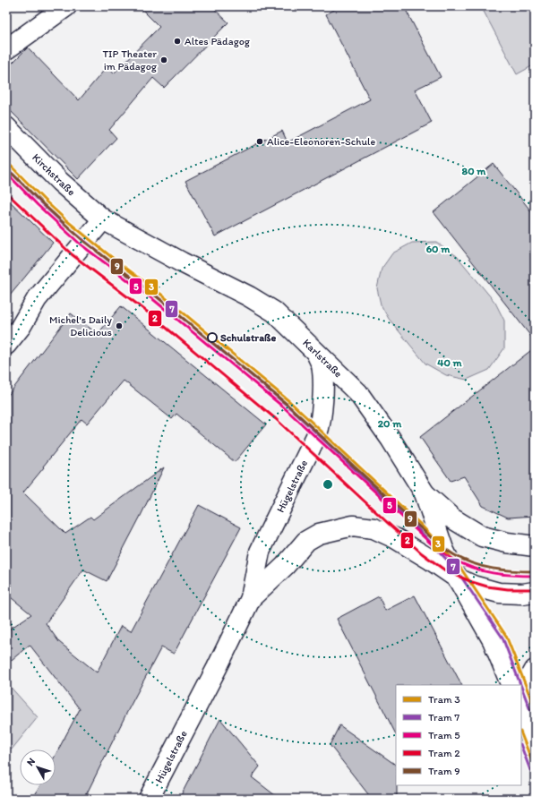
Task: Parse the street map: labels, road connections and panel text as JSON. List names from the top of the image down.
{
  "streets": {
    "main road": ["Kirchstraße", "Karlstraße", "Hügelstraße"]
  },
  "crossings": [
    ["Kirchstraße", "Karlstraße"],
    ["Karlstraße", "Hügelstraße"]
  ],
  "places": [
    "Altes Pädagog",
    "TIP Theater im Pädagog",
    "Alice-Eleonoren-Schule",
    "Michel's Daily Delicious",
    "Schulstraße"
  ],
  "lines": [
    "tram line 3",
    "tram line 7",
    "tram line 9",
    "tram line 5",
    "tram line 2"
  ],
  "legend": [
    "Tram 3",
    "Tram 7",
    "Tram 5",
    "Tram 2",
    "Tram 9"
  ],
  "north": "top left",
  "rings": [
    "80 m",
    "60 m",
    "40 m",
    "20 m"
  ]
}
